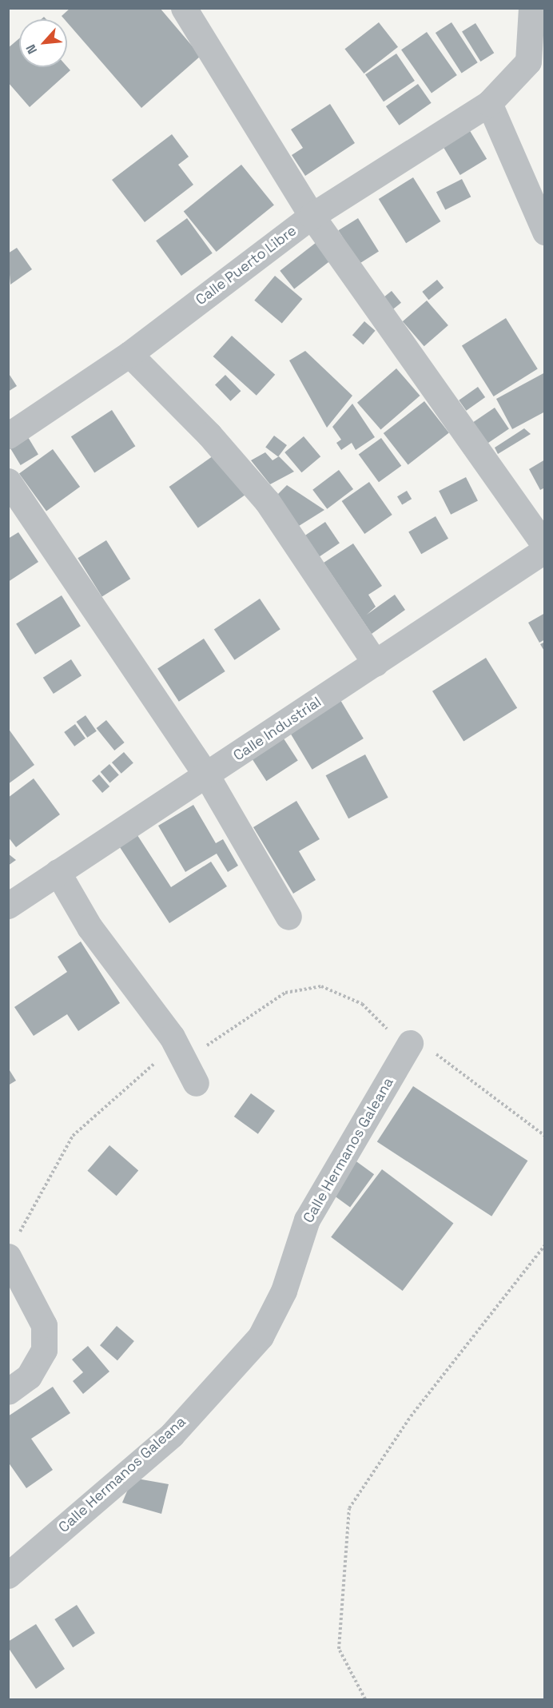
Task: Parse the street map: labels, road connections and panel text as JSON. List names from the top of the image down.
{
  "streets": {
    "street": ["Calle Puerto Libre", "Calle Industrial", "Calle Hermanos Galeana"]
  },
  "north": "bottom left"
}
